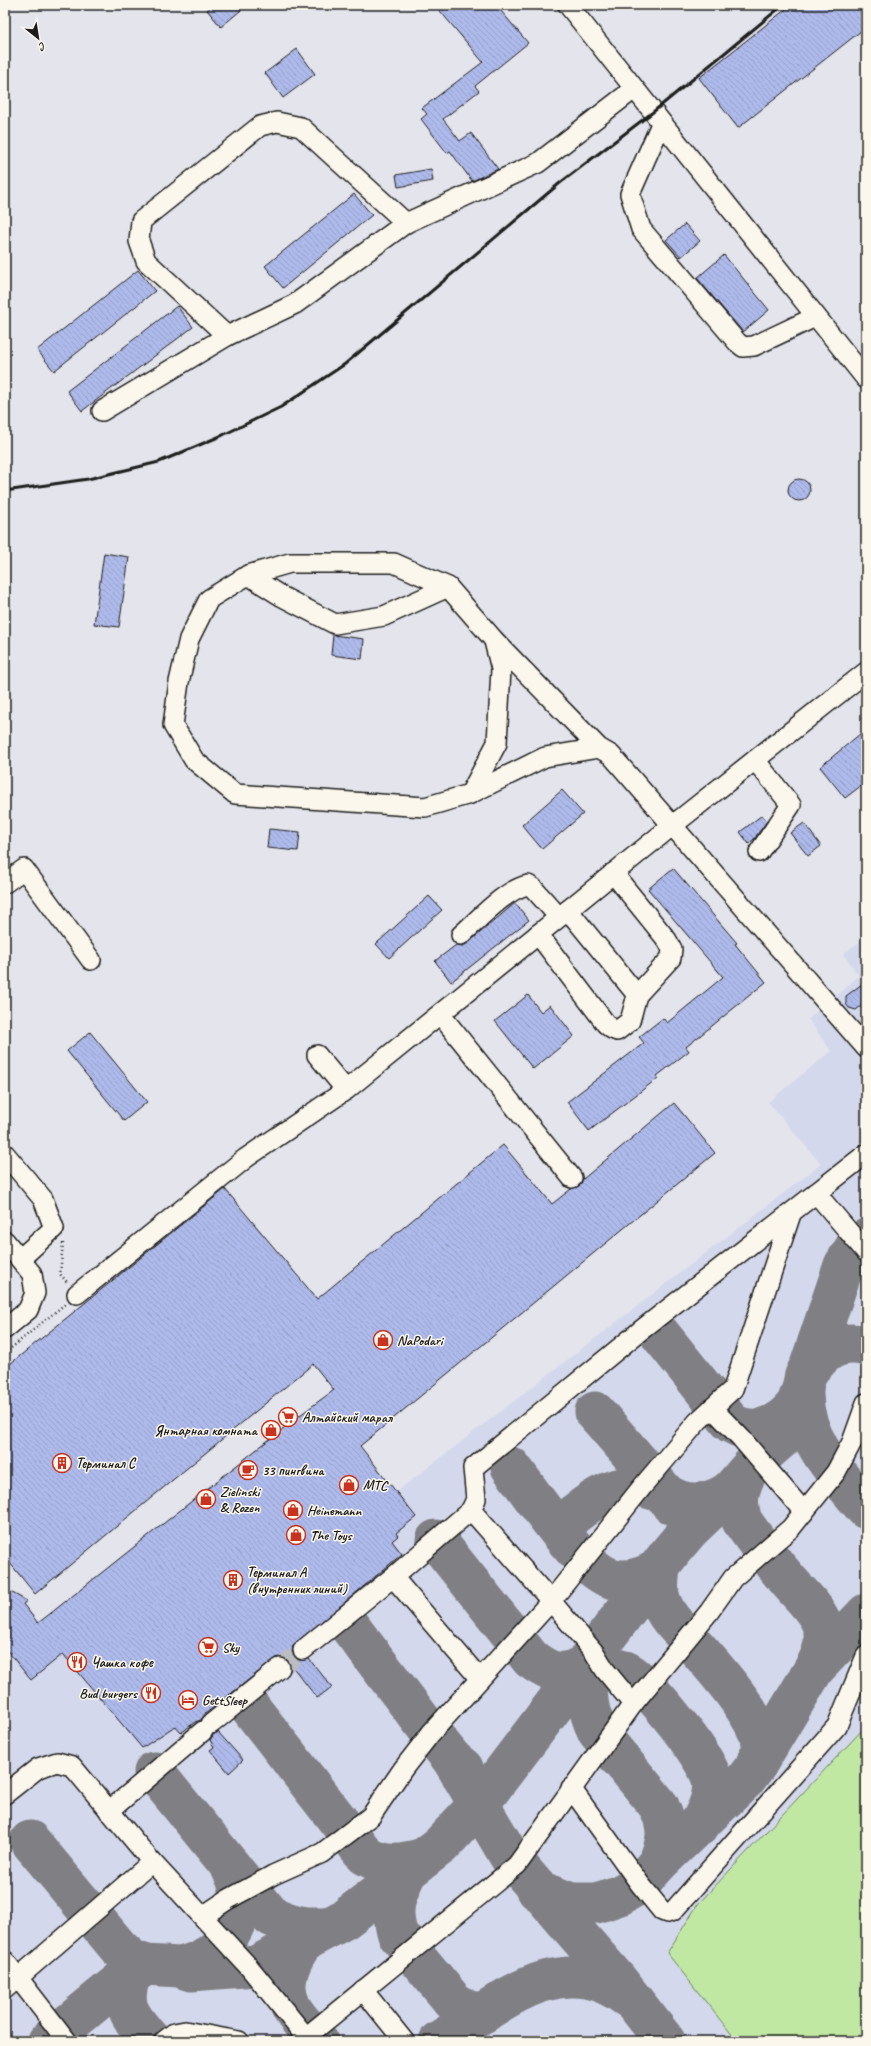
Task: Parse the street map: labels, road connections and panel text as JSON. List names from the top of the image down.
{
  "places": {
    "shop": [
      "NaPodari",
      "Янтарная комната",
      "МТС",
      "Zielinski & Rozen",
      "Heinemann",
      "The Toys"
    ],
    "supermarket": ["Алтайский марал", "Sky"],
    "building": ["Терминал С", "Терминал А (внутренних линий)"],
    "cafe": ["33 пингвина"],
    "restaurant": ["Чашка кофе", "Bud burgers"],
    "hotel": ["GettSleep"]
  },
  "north": "bottom right"
}
